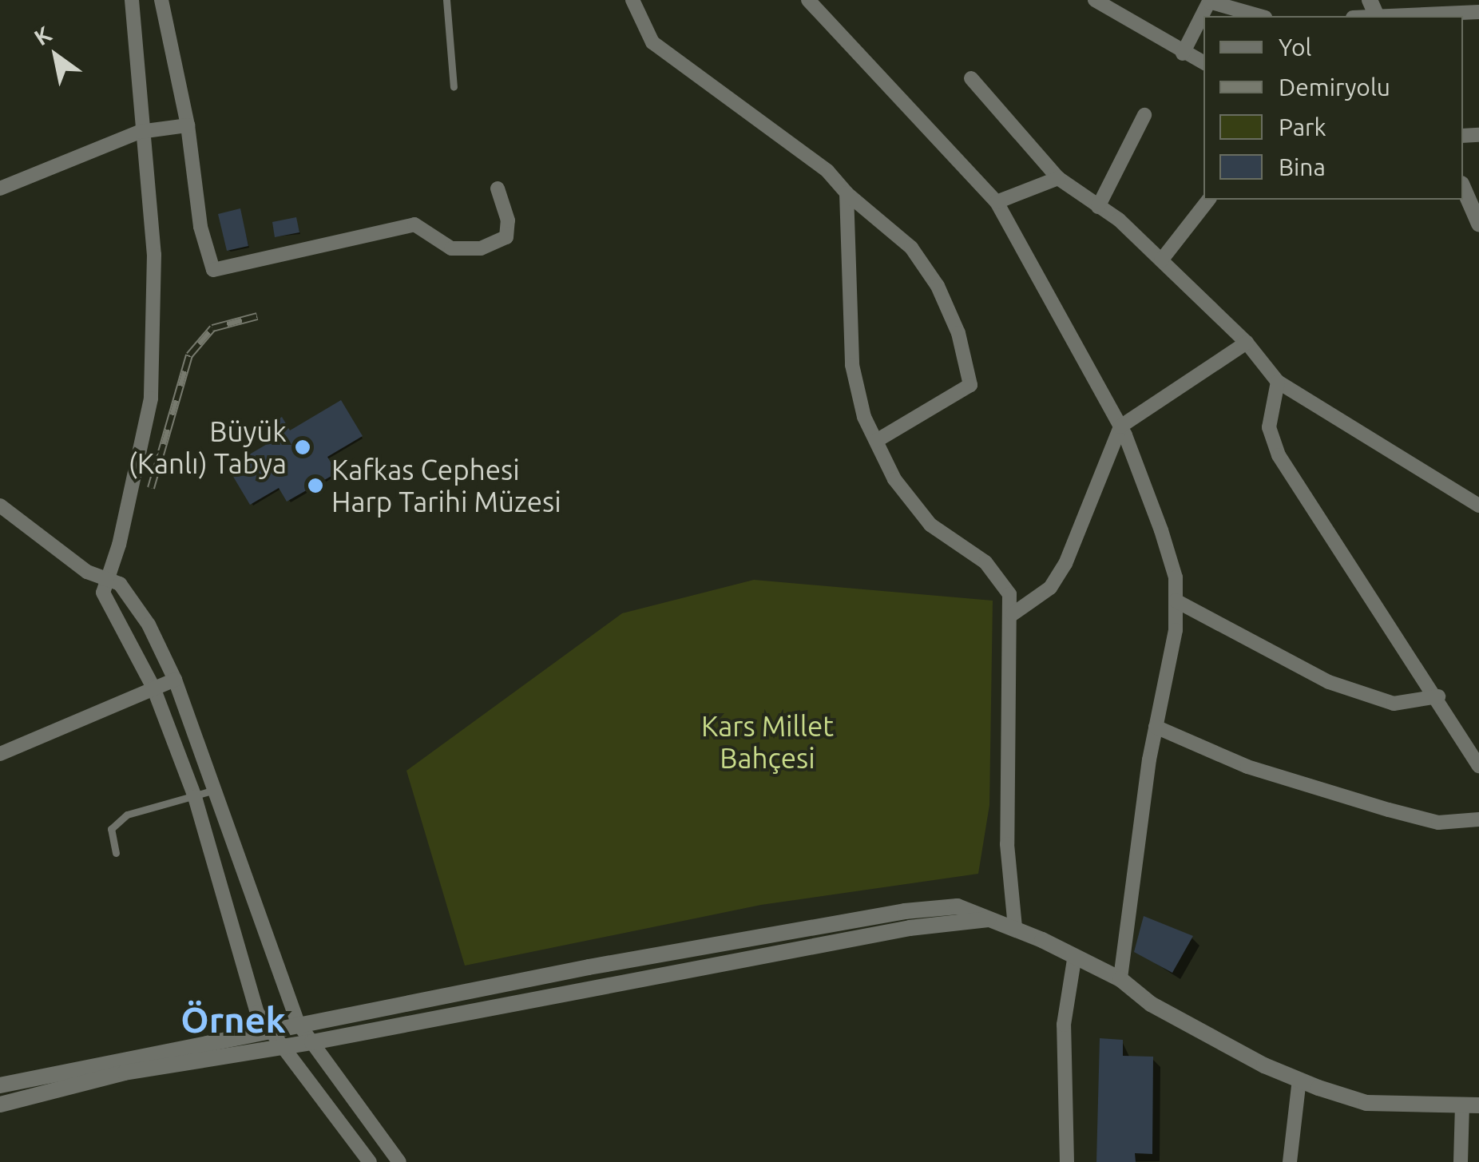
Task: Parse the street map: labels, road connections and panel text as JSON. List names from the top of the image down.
{
  "districts": ["Örnek"],
  "parks": ["Kars Millet Bahçesi"],
  "places": ["Büyük (Kanlı) Tabya", "Kafkas Cephesi Harp Tarihi Müzesi"],
  "legend": [
    "Yol",
    "Demiryolu",
    "Park",
    "Bina"
  ],
  "north": "top left"
}
